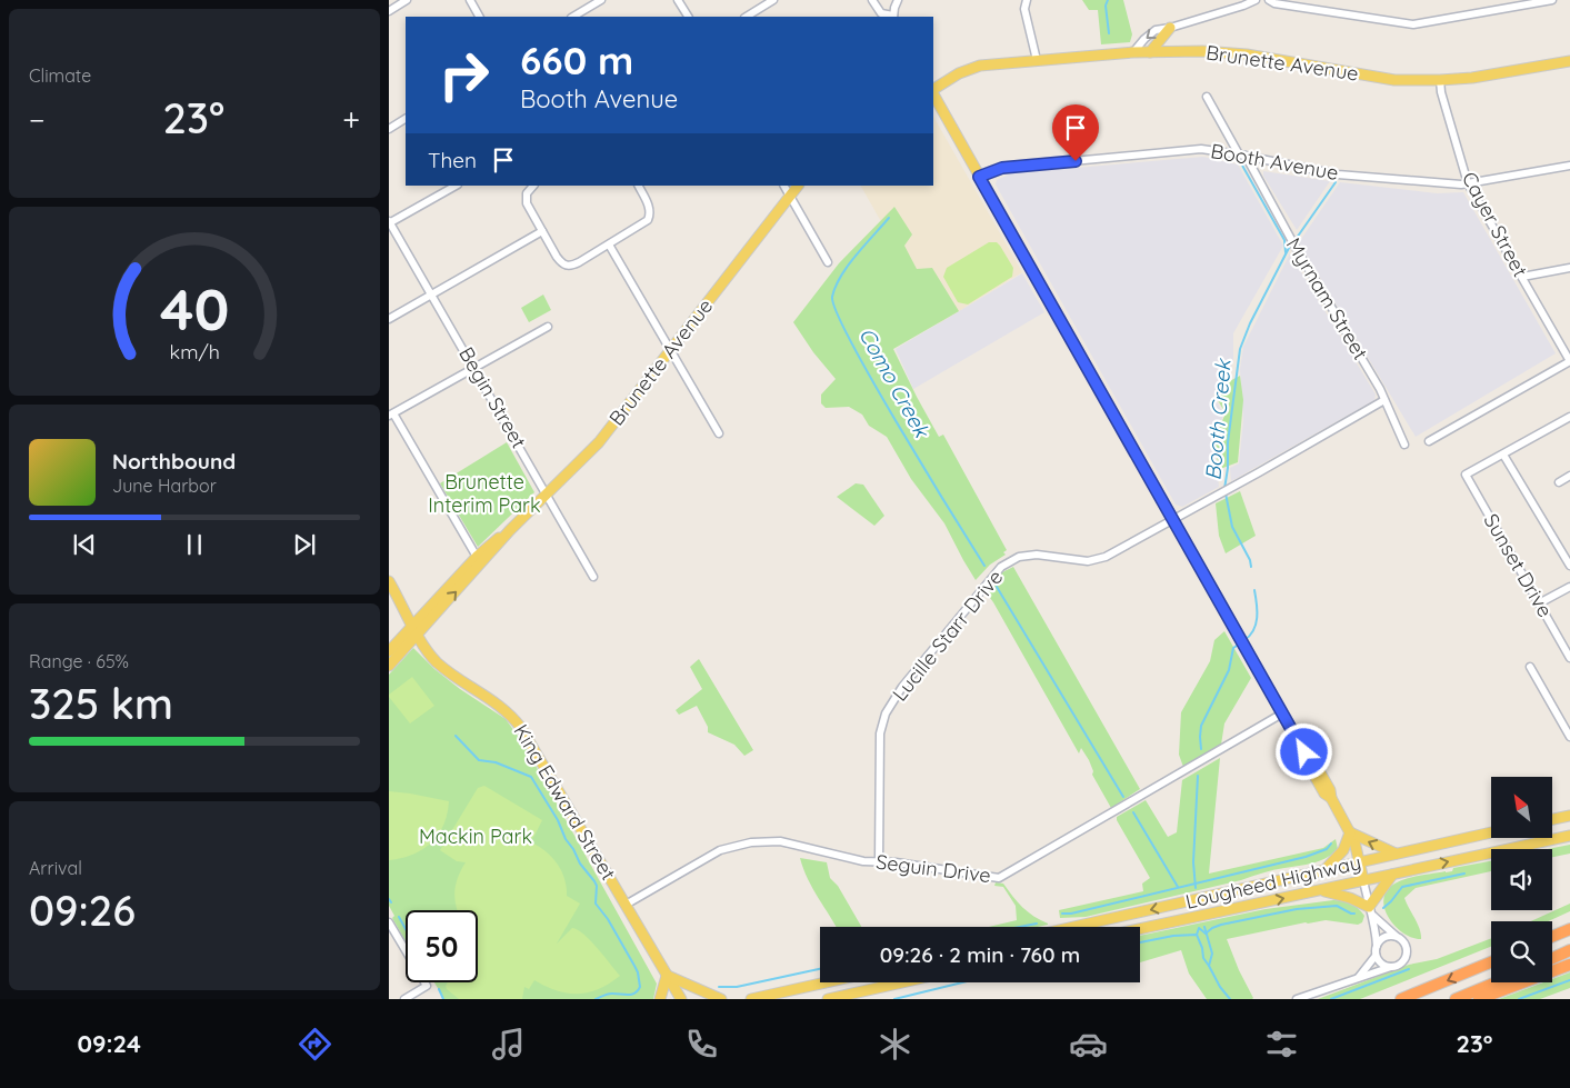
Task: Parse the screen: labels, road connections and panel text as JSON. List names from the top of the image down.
{
  "streets": {
    "main road": ["Brunette Avenue", "King Edward Street", "Lougheed Highway"],
    "street": [
      "Booth Avenue",
      "Cayer Street",
      "Myrnam Street",
      "Begin Street",
      "Sunset Drive",
      "Lucille Starr Drive",
      "Seguin Drive"
    ]
  },
  "crossings": [
    ["Brunette Avenue", "Cayer Street"],
    ["Brunette Avenue", "Begin Street"],
    ["Brunette Avenue", "King Edward Street"],
    ["Booth Avenue", "Cayer Street"],
    ["Booth Avenue", "Myrnam Street"],
    ["Myrnam Street", "Lucille Starr Drive"],
    ["Lucille Starr Drive", "Seguin Drive"],
    ["King Edward Street", "Seguin Drive"]
  ],
  "water": ["Como Creek", "Booth Creek"],
  "parks": ["Brunette Interim Park", "Mackin Park"],
  "north": "top left",
  "page": {
    "tile": [
      "Climate",
      ["Range · 65%", "325 km"],
      ["Arrival", "09:26"]
    ],
    "turn": ["660 m", "Booth Avenue"],
    "heat": ["−", "23°", "+"],
    "then": "Then",
    "song": ["Northbound", "June Harbor"],
    "limit": "50",
    "trip": "09:26 · 2 min · 760 m",
    "tabs": ["09:24", "23°"],
    "gauge": ["40", "km/h"]
  }
}
